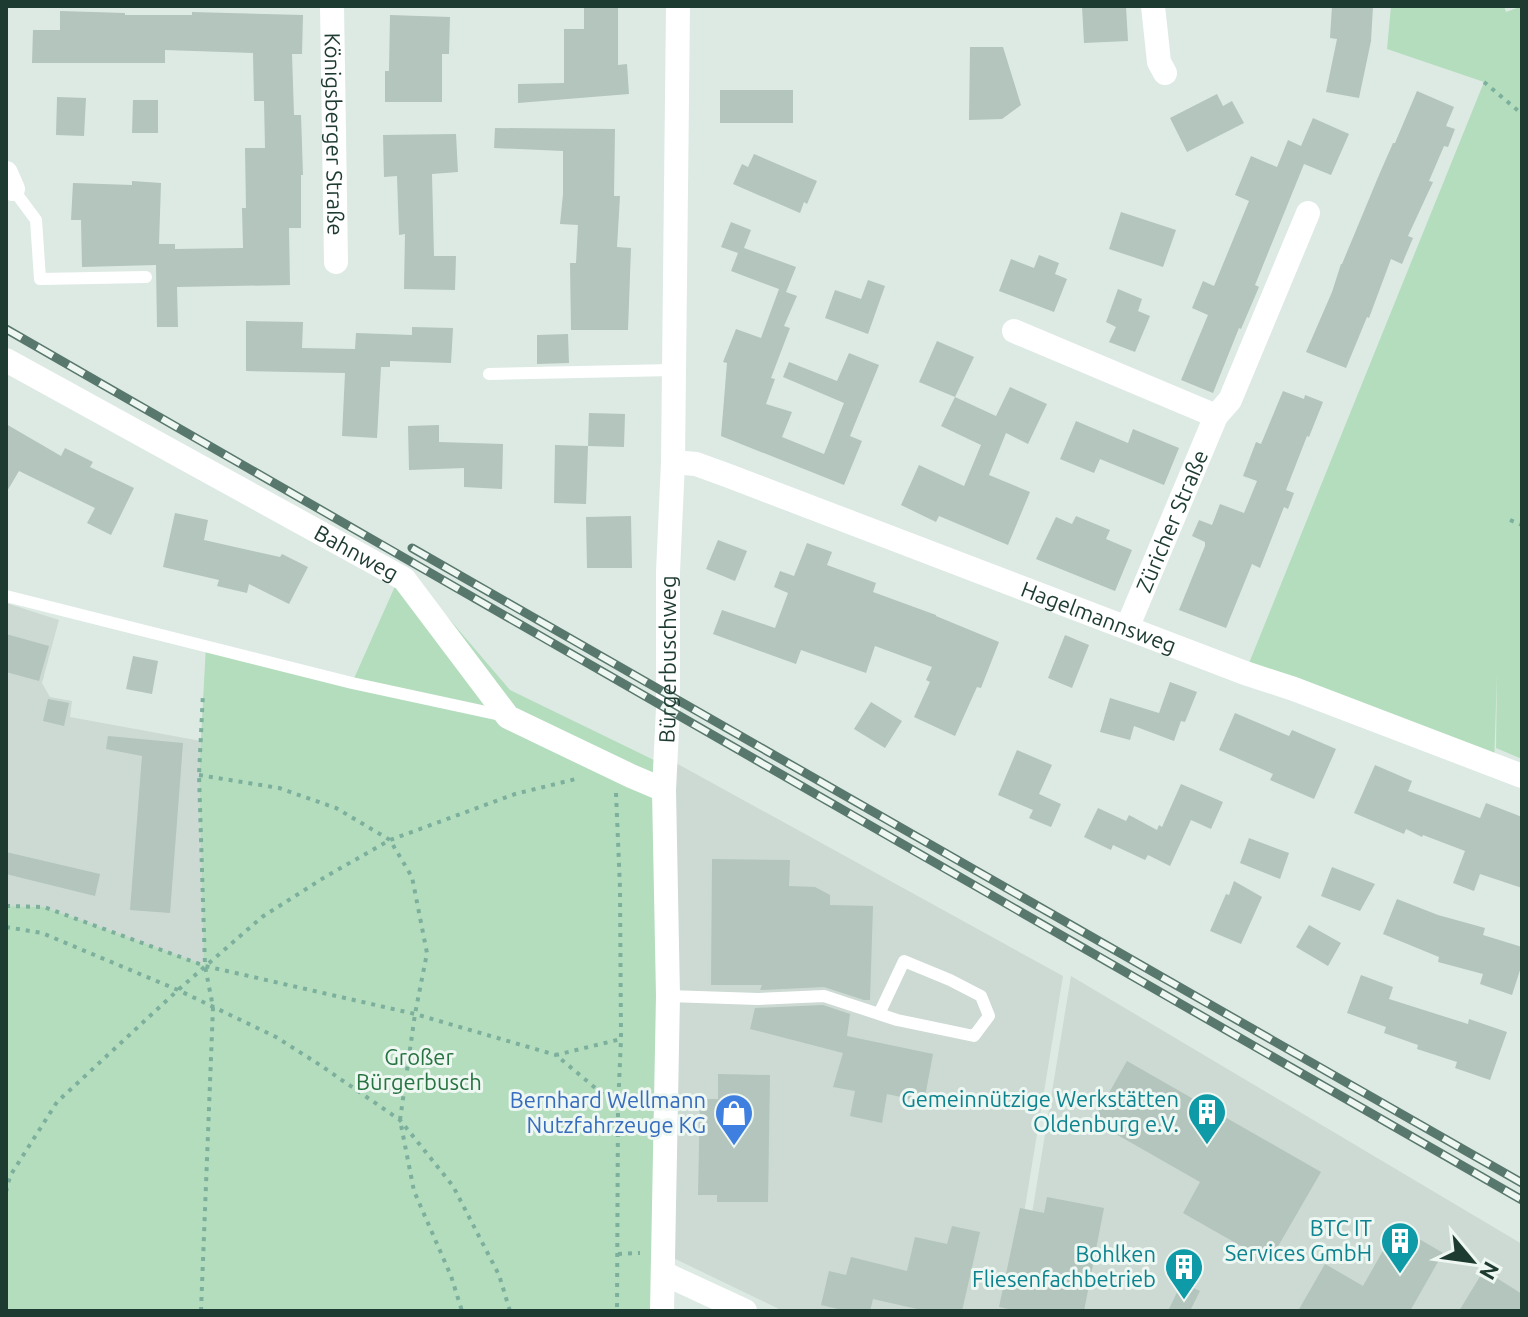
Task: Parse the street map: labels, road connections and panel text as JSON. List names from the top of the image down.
{
  "streets": {
    "street": [
      "Königsberger Straße",
      "Züricher Straße",
      "Bahnweg",
      "Hagelmannsweg",
      "Bürgerbuschweg"
    ]
  },
  "crossings": [
    ["Züricher Straße", "Hagelmannsweg"],
    ["Bahnweg", "Bürgerbuschweg"],
    ["Hagelmannsweg", "Bürgerbuschweg"]
  ],
  "parks": ["Großer Bürgerbusch"],
  "places": {
    "building": ["Gemeinnützige Werkstätten Oldenburg e.V.", "BTC IT Services GmbH", "Bohlken Fliesenfachbetrieb"],
    "shop": ["Bernhard Wellmann Nutzfahrzeuge KG"]
  },
  "north": "bottom right"
}
